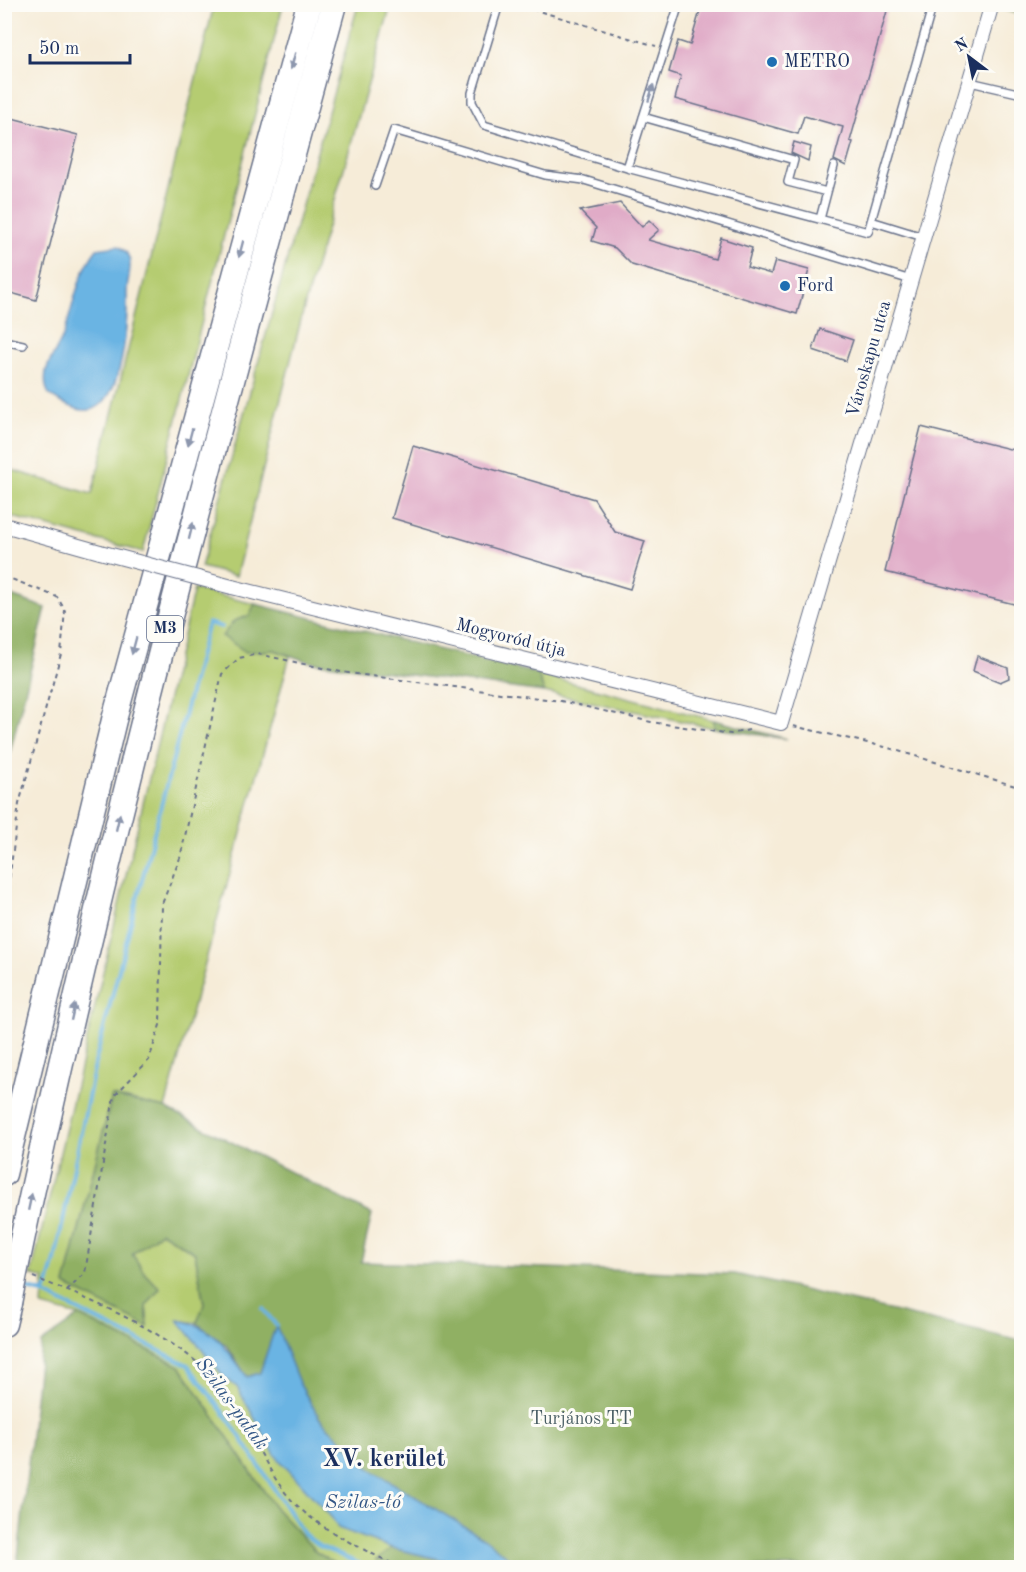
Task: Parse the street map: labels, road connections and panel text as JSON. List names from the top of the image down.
{
  "streets": {
    "highway": ["M3"],
    "street": ["Városkapu utca", "Mogyoród útja"]
  },
  "crossings": [
    ["Városkapu utca", "Mogyoród útja"]
  ],
  "districts": ["XV. kerület"],
  "water": ["Szilas-patak", "Szilas-tó"],
  "parks": ["Turjános TT"],
  "places": ["METRO", "Ford"],
  "scale_bar": "50 m",
  "north": "top left"
}
